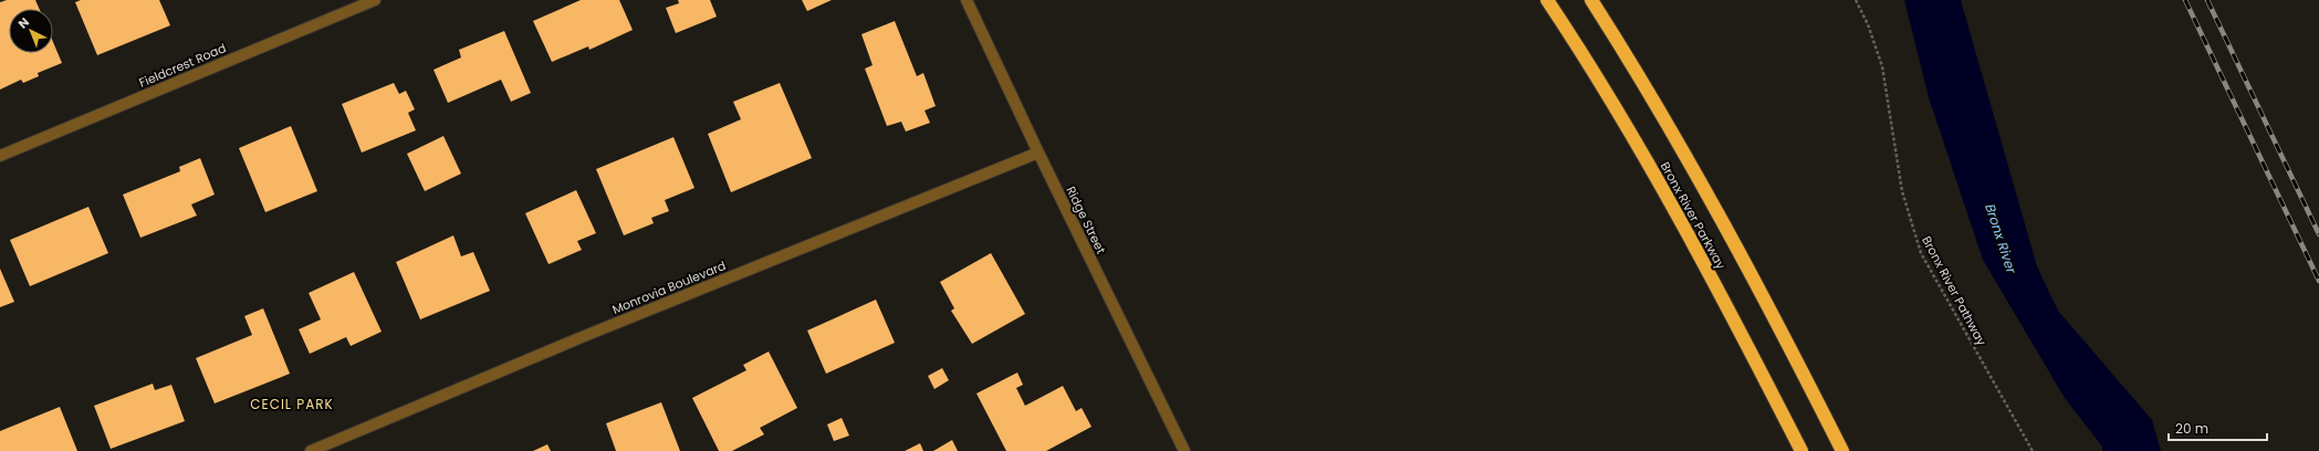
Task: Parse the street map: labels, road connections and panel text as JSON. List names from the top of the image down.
{
  "streets": {
    "highway": ["Bronx River Parkway"],
    "street": ["Fieldcrest Road", "Ridge Street", "Monrovia Boulevard"],
    "path": ["Bronx River Pathway"]
  },
  "crossings": [
    ["Ridge Street", "Monrovia Boulevard"]
  ],
  "districts": ["CECIL PARK"],
  "water": ["Bronx River"],
  "scale_bar": "20 m",
  "north": "top left"
}
